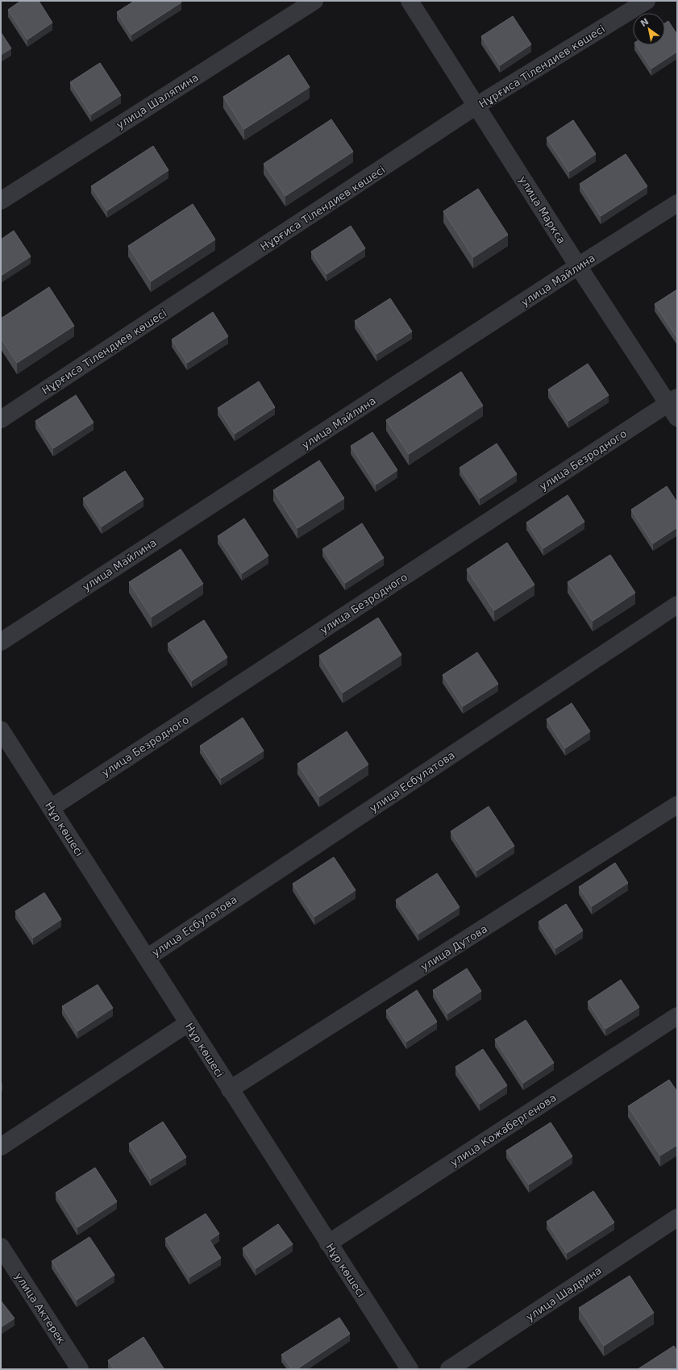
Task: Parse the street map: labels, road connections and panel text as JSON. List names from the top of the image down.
{
  "streets": {
    "street": [
      "Нұрғиса Тілендиев көшесі",
      "улица Шаляпина",
      "улица Маркса",
      "улица Майлина",
      "улица Безродного",
      "улица Есбулатова",
      "Нұр көшесі",
      "улица Дутова",
      "улица Кожабергенова",
      "улица Шадрина",
      "улица Актерек"
    ]
  },
  "crossings": [
    ["Нұрғиса Тілендиев көшесі", "улица Маркса"],
    ["улица Маркса", "улица Майлина"],
    ["улица Маркса", "улица Безродного"],
    ["улица Безродного", "Нұр көшесі"],
    ["улица Есбулатова", "Нұр көшесі"],
    ["Нұр көшесі", "улица Дутова"],
    ["Нұр көшесі", "улица Кожабергенова"]
  ],
  "north": "top left"
}
